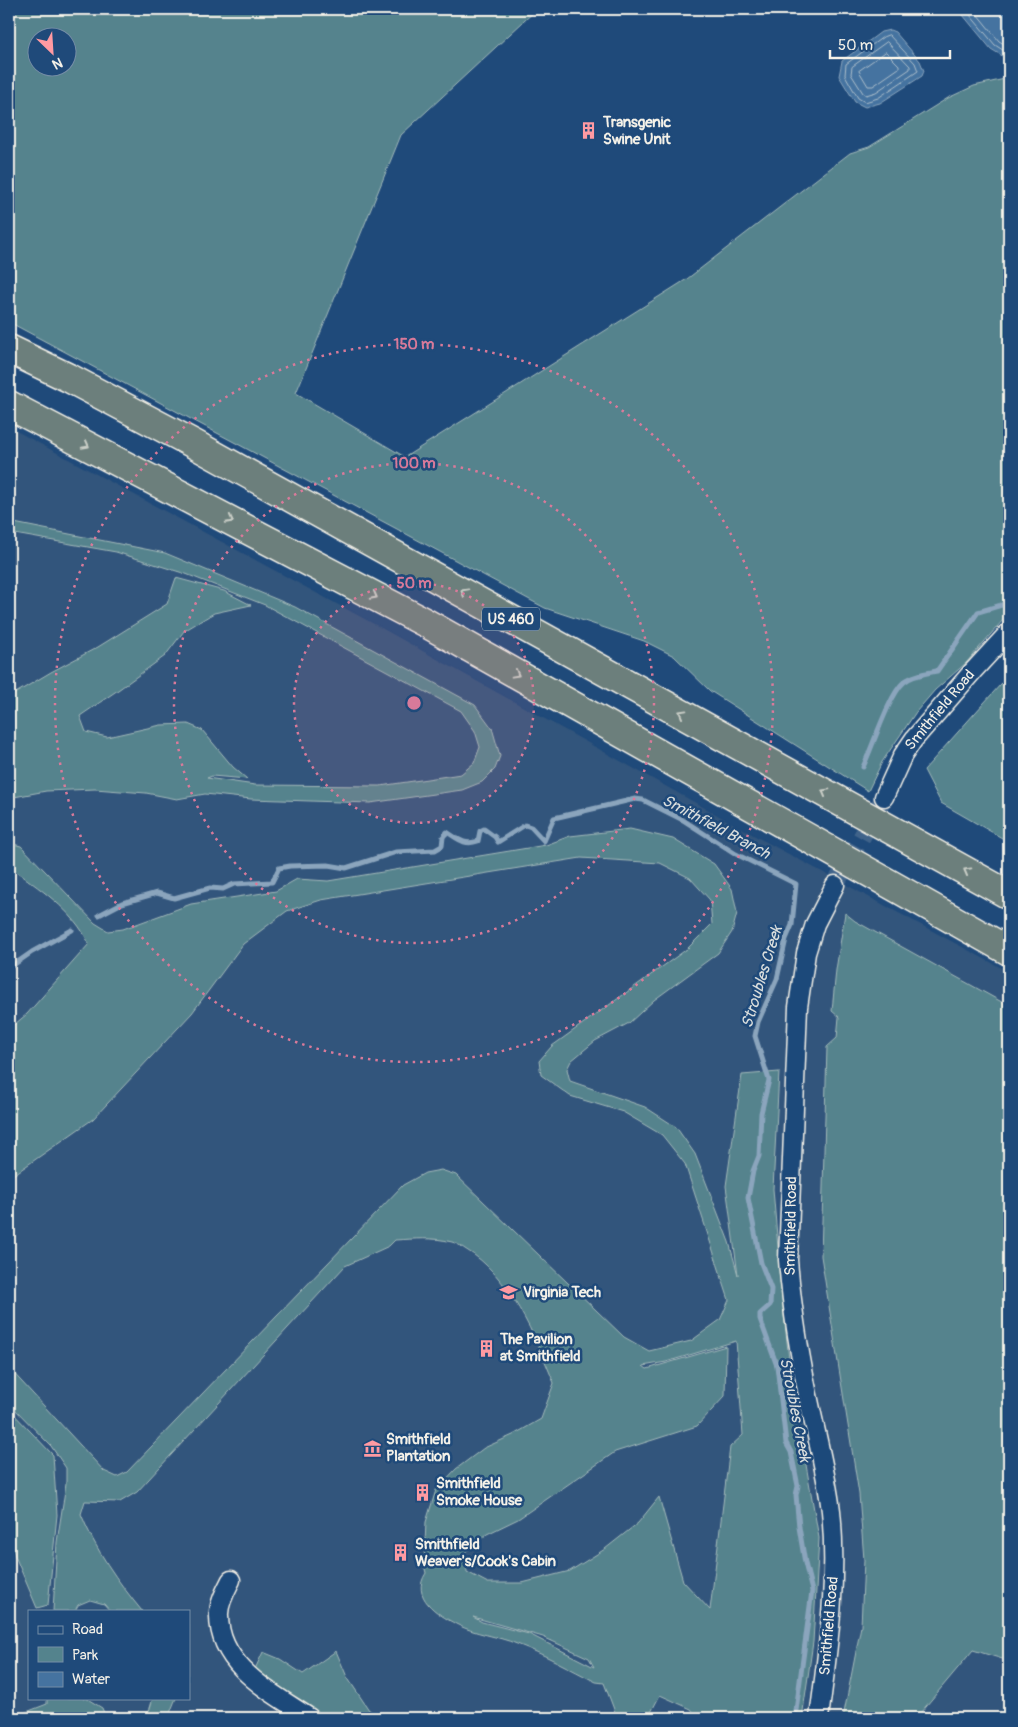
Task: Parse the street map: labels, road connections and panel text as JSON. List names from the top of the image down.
{
  "streets": {
    "highway": ["US 460"],
    "street": ["Smithfield Road"]
  },
  "water": ["Smithfield Branch", "Stroubles Creek"],
  "places": {
    "building": [
      "Transgenic Swine Unit",
      "The Pavilion at Smithfield",
      "Smithfield Smoke House",
      "Smithfield Weaver's/Cook's Cabin"
    ],
    "school or university": ["Virginia Tech"],
    "museum": ["Smithfield Plantation"]
  },
  "legend": ["Road", "Park", "Water"],
  "scale_bar": "50 m",
  "north": "bottom right",
  "rings": ["150 m", "100 m", "50 m"]
}
